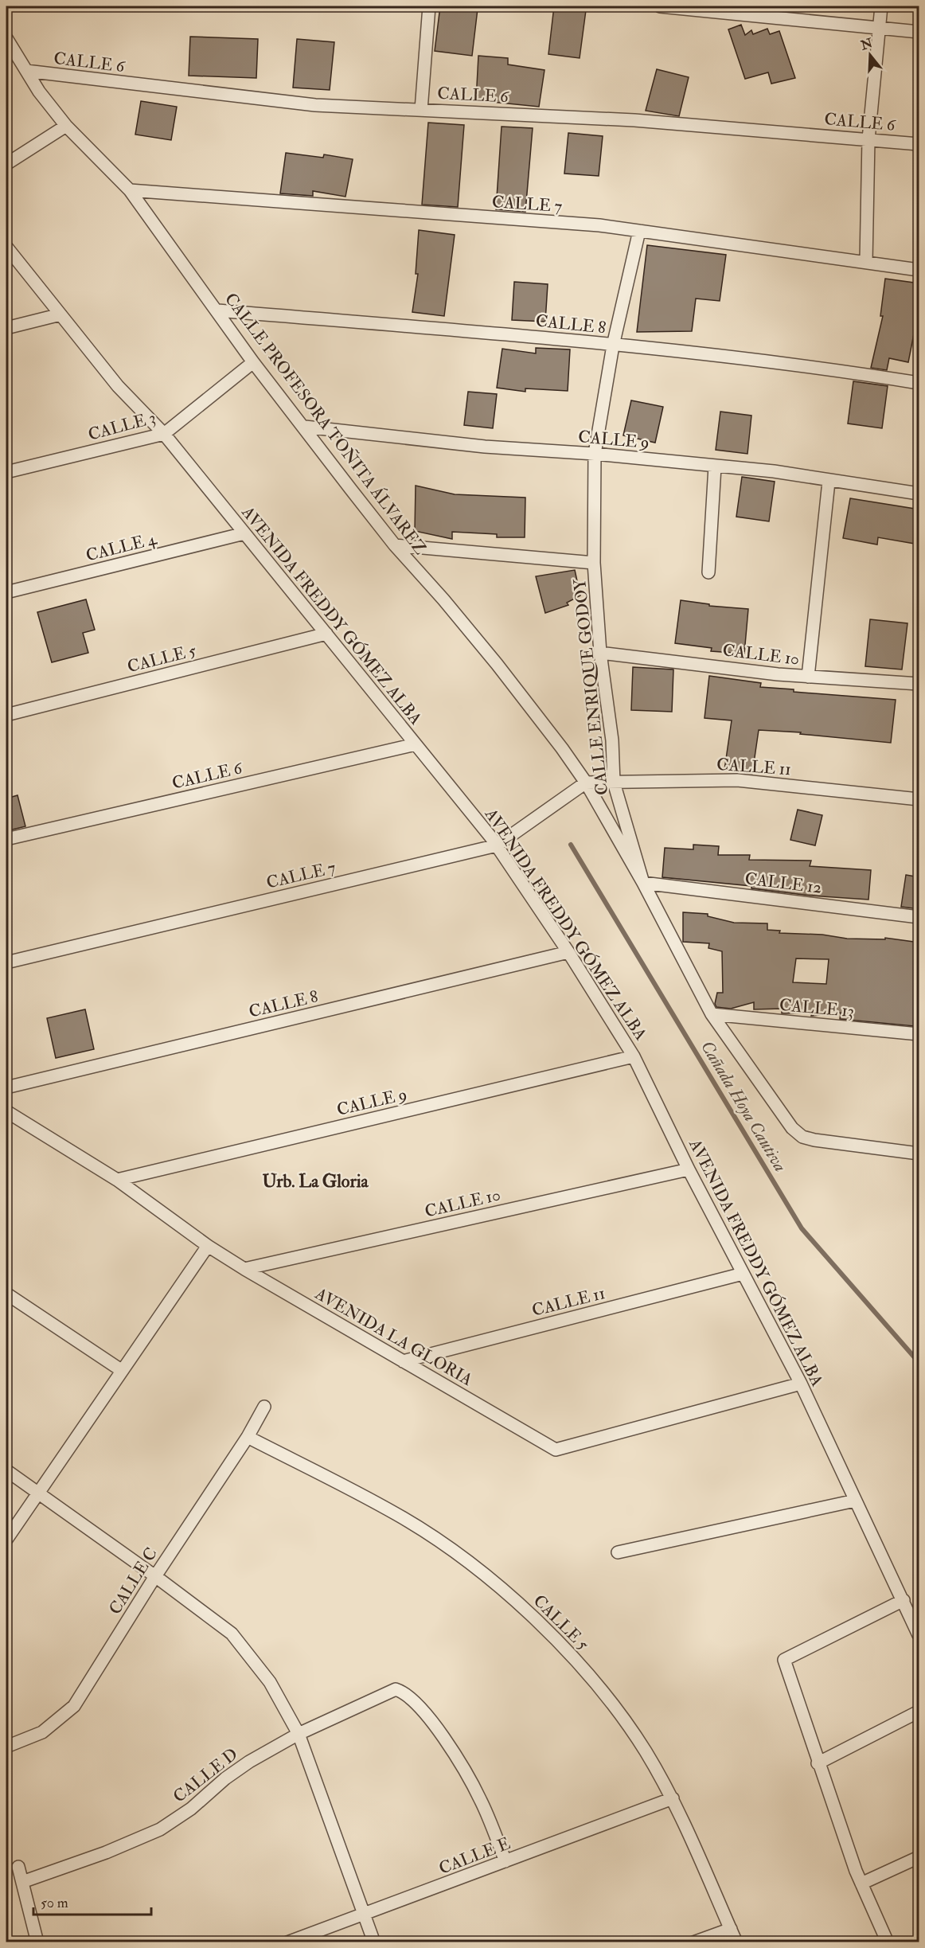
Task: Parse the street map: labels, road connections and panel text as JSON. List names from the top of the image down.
{
  "streets": {
    "street": [
      "CALLE 6",
      "CALLE 7",
      "CALLE 8",
      "CALLE PROFESORA TOÑITA ÁLVAREZ",
      "CALLE 3",
      "CALLE 9",
      "CALLE 4",
      "AVENIDA FREDDY GÓMEZ ALBA",
      "CALLE 10",
      "CALLE 5",
      "CALLE ENRIQUE GODOY",
      "CALLE 11",
      "CALLE 12",
      "CALLE 13",
      "AVENIDA LA GLORIA",
      "CALLE C",
      "CALLE D",
      "CALLE E"
    ]
  },
  "crossings": [
    ["CALLE 6", "CALLE PROFESORA TOÑITA ÁLVAREZ"],
    ["CALLE 6", "AVENIDA FREDDY GÓMEZ ALBA"],
    ["CALLE 7", "CALLE PROFESORA TOÑITA ÁLVAREZ"],
    ["CALLE 7", "AVENIDA FREDDY GÓMEZ ALBA"],
    ["CALLE 7", "CALLE ENRIQUE GODOY"],
    ["CALLE 7", "CALLE 11"],
    ["CALLE 8", "CALLE PROFESORA TOÑITA ÁLVAREZ"],
    ["CALLE 8", "AVENIDA FREDDY GÓMEZ ALBA"],
    ["CALLE 8", "CALLE ENRIQUE GODOY"],
    ["CALLE PROFESORA TOÑITA ÁLVAREZ", "CALLE 3"],
    ["CALLE PROFESORA TOÑITA ÁLVAREZ", "CALLE 9"],
    ["CALLE PROFESORA TOÑITA ÁLVAREZ", "CALLE ENRIQUE GODOY"],
    ["CALLE PROFESORA TOÑITA ÁLVAREZ", "CALLE 11"],
    ["CALLE PROFESORA TOÑITA ÁLVAREZ", "CALLE 12"],
    ["CALLE 3", "AVENIDA FREDDY GÓMEZ ALBA"],
    ["CALLE 9", "AVENIDA FREDDY GÓMEZ ALBA"],
    ["CALLE 9", "CALLE ENRIQUE GODOY"],
    ["CALLE 9", "AVENIDA LA GLORIA"],
    ["CALLE 4", "AVENIDA FREDDY GÓMEZ ALBA"],
    ["AVENIDA FREDDY GÓMEZ ALBA", "CALLE 10"],
    ["AVENIDA FREDDY GÓMEZ ALBA", "CALLE 5"],
    ["AVENIDA FREDDY GÓMEZ ALBA", "CALLE 11"],
    ["AVENIDA FREDDY GÓMEZ ALBA", "AVENIDA LA GLORIA"],
    ["CALLE 10", "CALLE ENRIQUE GODOY"],
    ["CALLE 10", "AVENIDA LA GLORIA"],
    ["CALLE 5", "CALLE C"],
    ["CALLE 5", "CALLE E"],
    ["CALLE ENRIQUE GODOY", "CALLE 11"],
    ["CALLE ENRIQUE GODOY", "CALLE 12"],
    ["CALLE ENRIQUE GODOY", "CALLE 13"],
    ["CALLE 11", "AVENIDA LA GLORIA"],
    ["CALLE D", "CALLE E"]
  ],
  "districts": ["Urb. La Gloria"],
  "water": ["Cañada Hoya Cautiva"],
  "scale_bar": "50 m",
  "north": "top"
}
